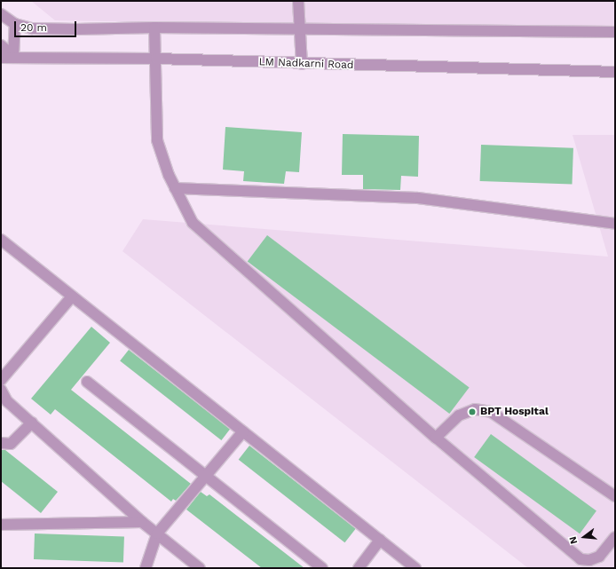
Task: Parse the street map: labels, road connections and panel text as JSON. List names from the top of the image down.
{
  "streets": {
    "street": ["LM Nadkarni Road"]
  },
  "places": ["BPT Hospital"],
  "scale_bar": "20 m",
  "north": "left"
}
